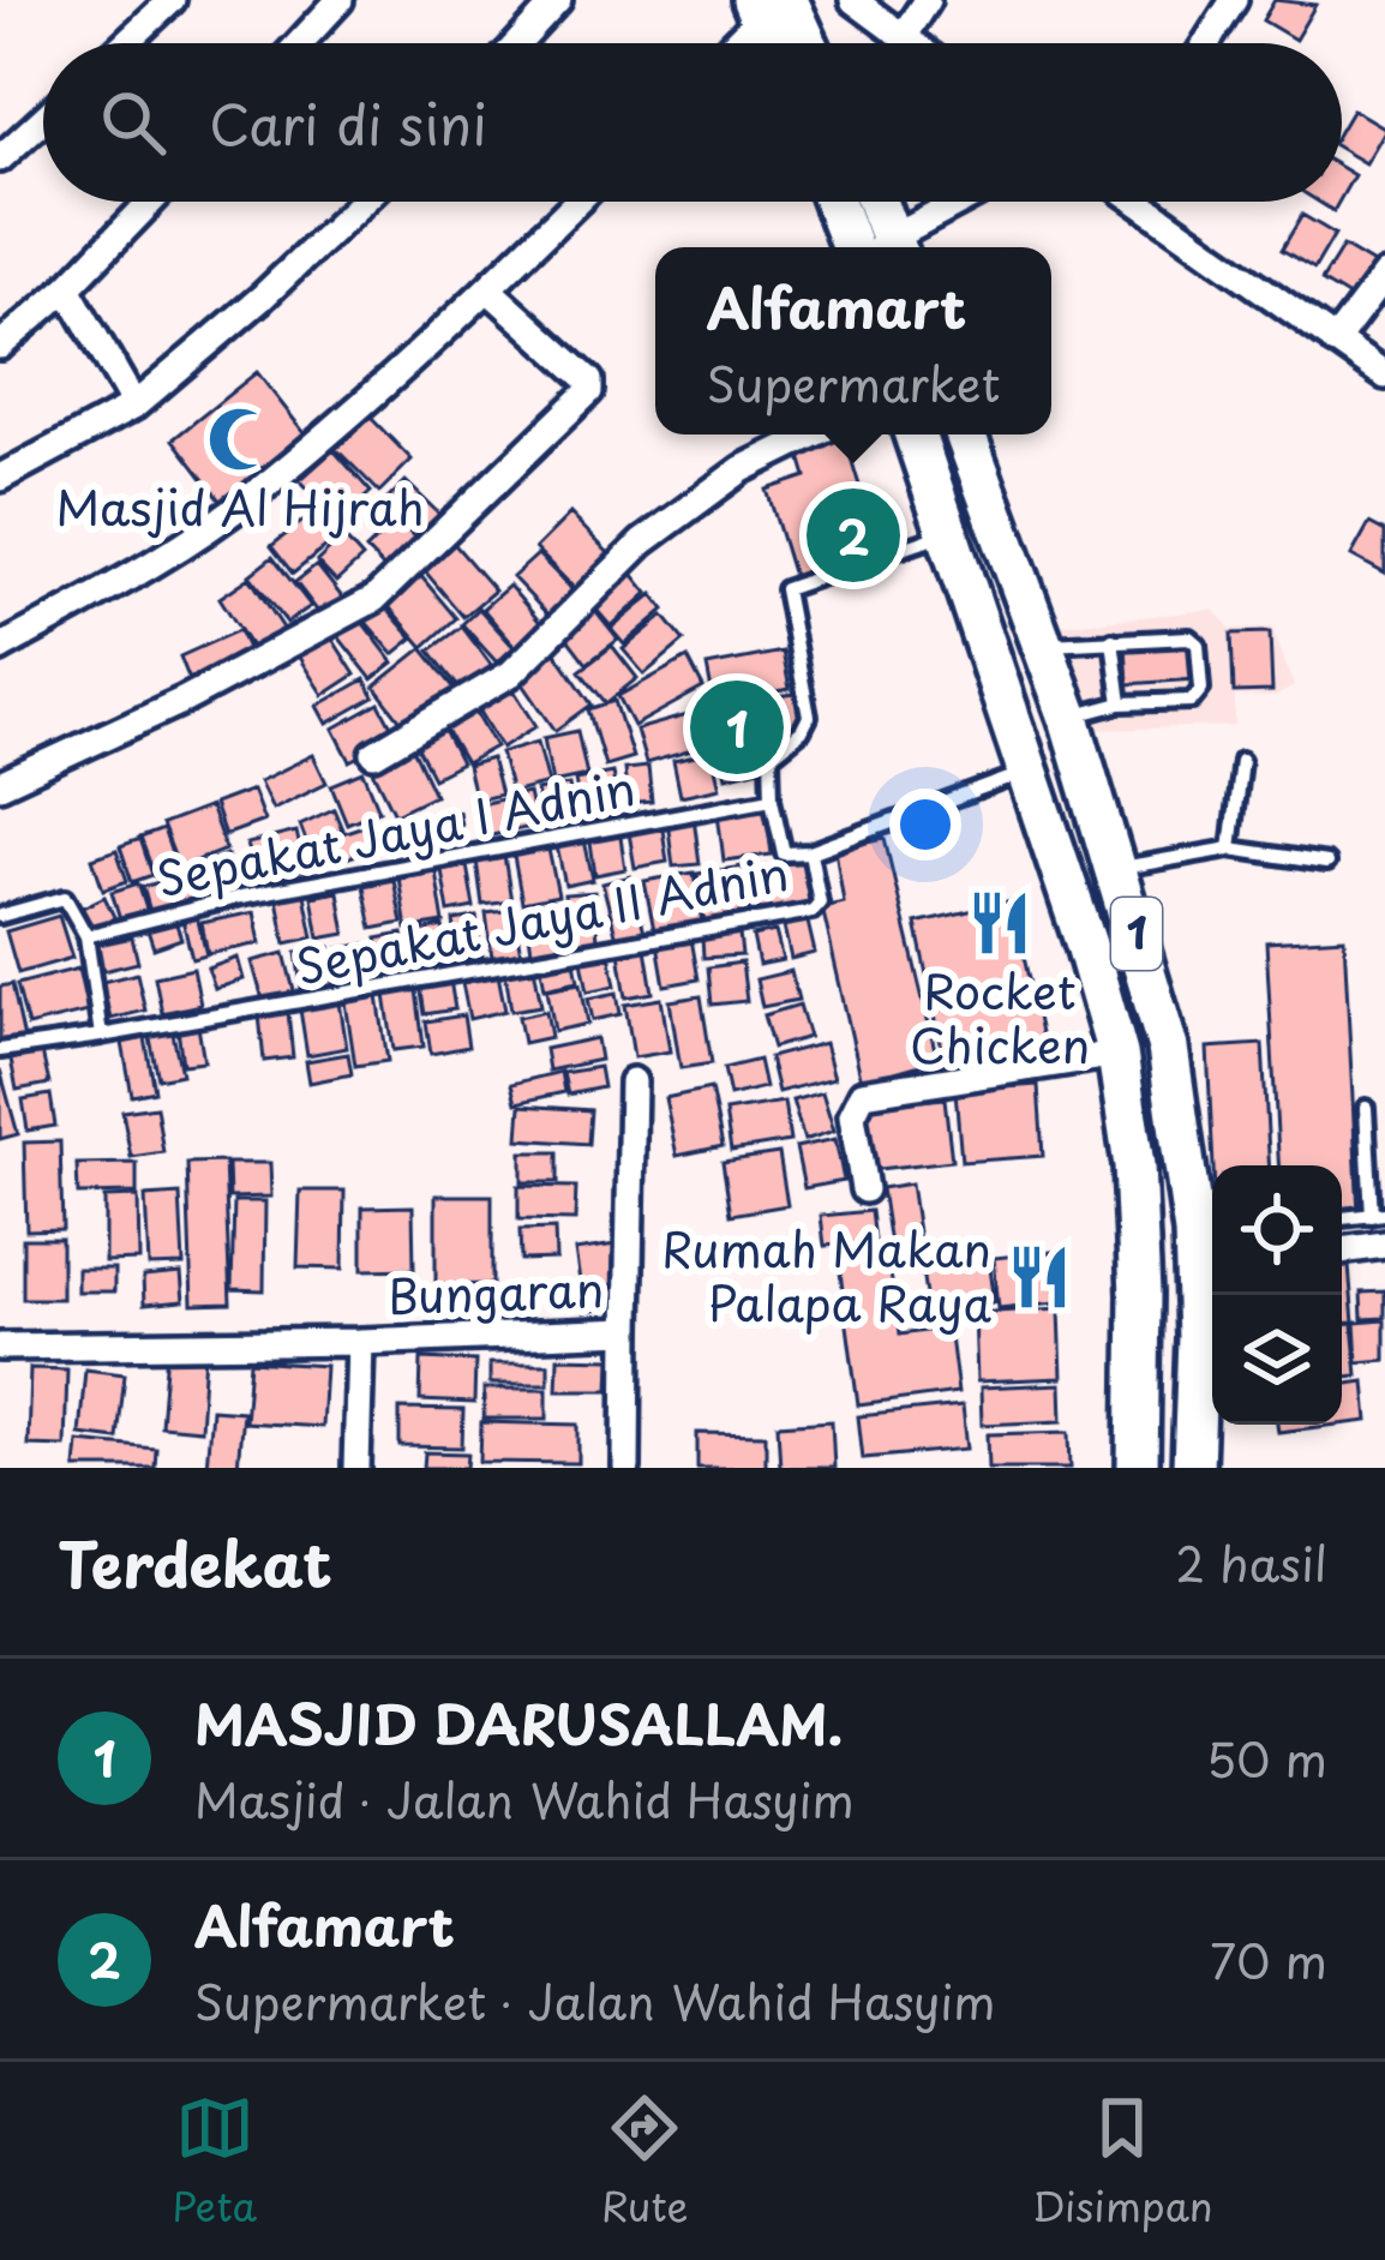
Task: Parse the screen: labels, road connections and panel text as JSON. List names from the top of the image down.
{
  "streets": {
    "highway": ["1"],
    "street": ["Bungaran"],
    "lane": ["Sepakat Jaya I Adnin", "Sepakat Jaya II Adnin"]
  },
  "crossings": [
    ["Sepakat Jaya II Adnin", "1"]
  ],
  "places": {
    "mosque": ["Masjid Al Hijrah"],
    "restaurant": ["Rocket Chicken", "Rumah Makan Palapa Raya"]
  },
  "page": {
    "search": "Cari di sini",
    "popup": ["Alfamart", "Supermarket"],
    "pins": ["2", "1"],
    "heading": ["Terdekat", "2 hasil"],
    "list": [
      {
        "mark": "1",
        "name": "MASJID DARUSALLAM.",
        "note": "Masjid · Jalan Wahid Hasyim",
        "value": "50 m"
      },
      {
        "mark": "2",
        "name": "Alfamart",
        "note": "Supermarket · Jalan Wahid Hasyim",
        "value": "70 m"
      }
    ],
    "nav": ["Peta", "Rute", "Disimpan"]
  }
}
